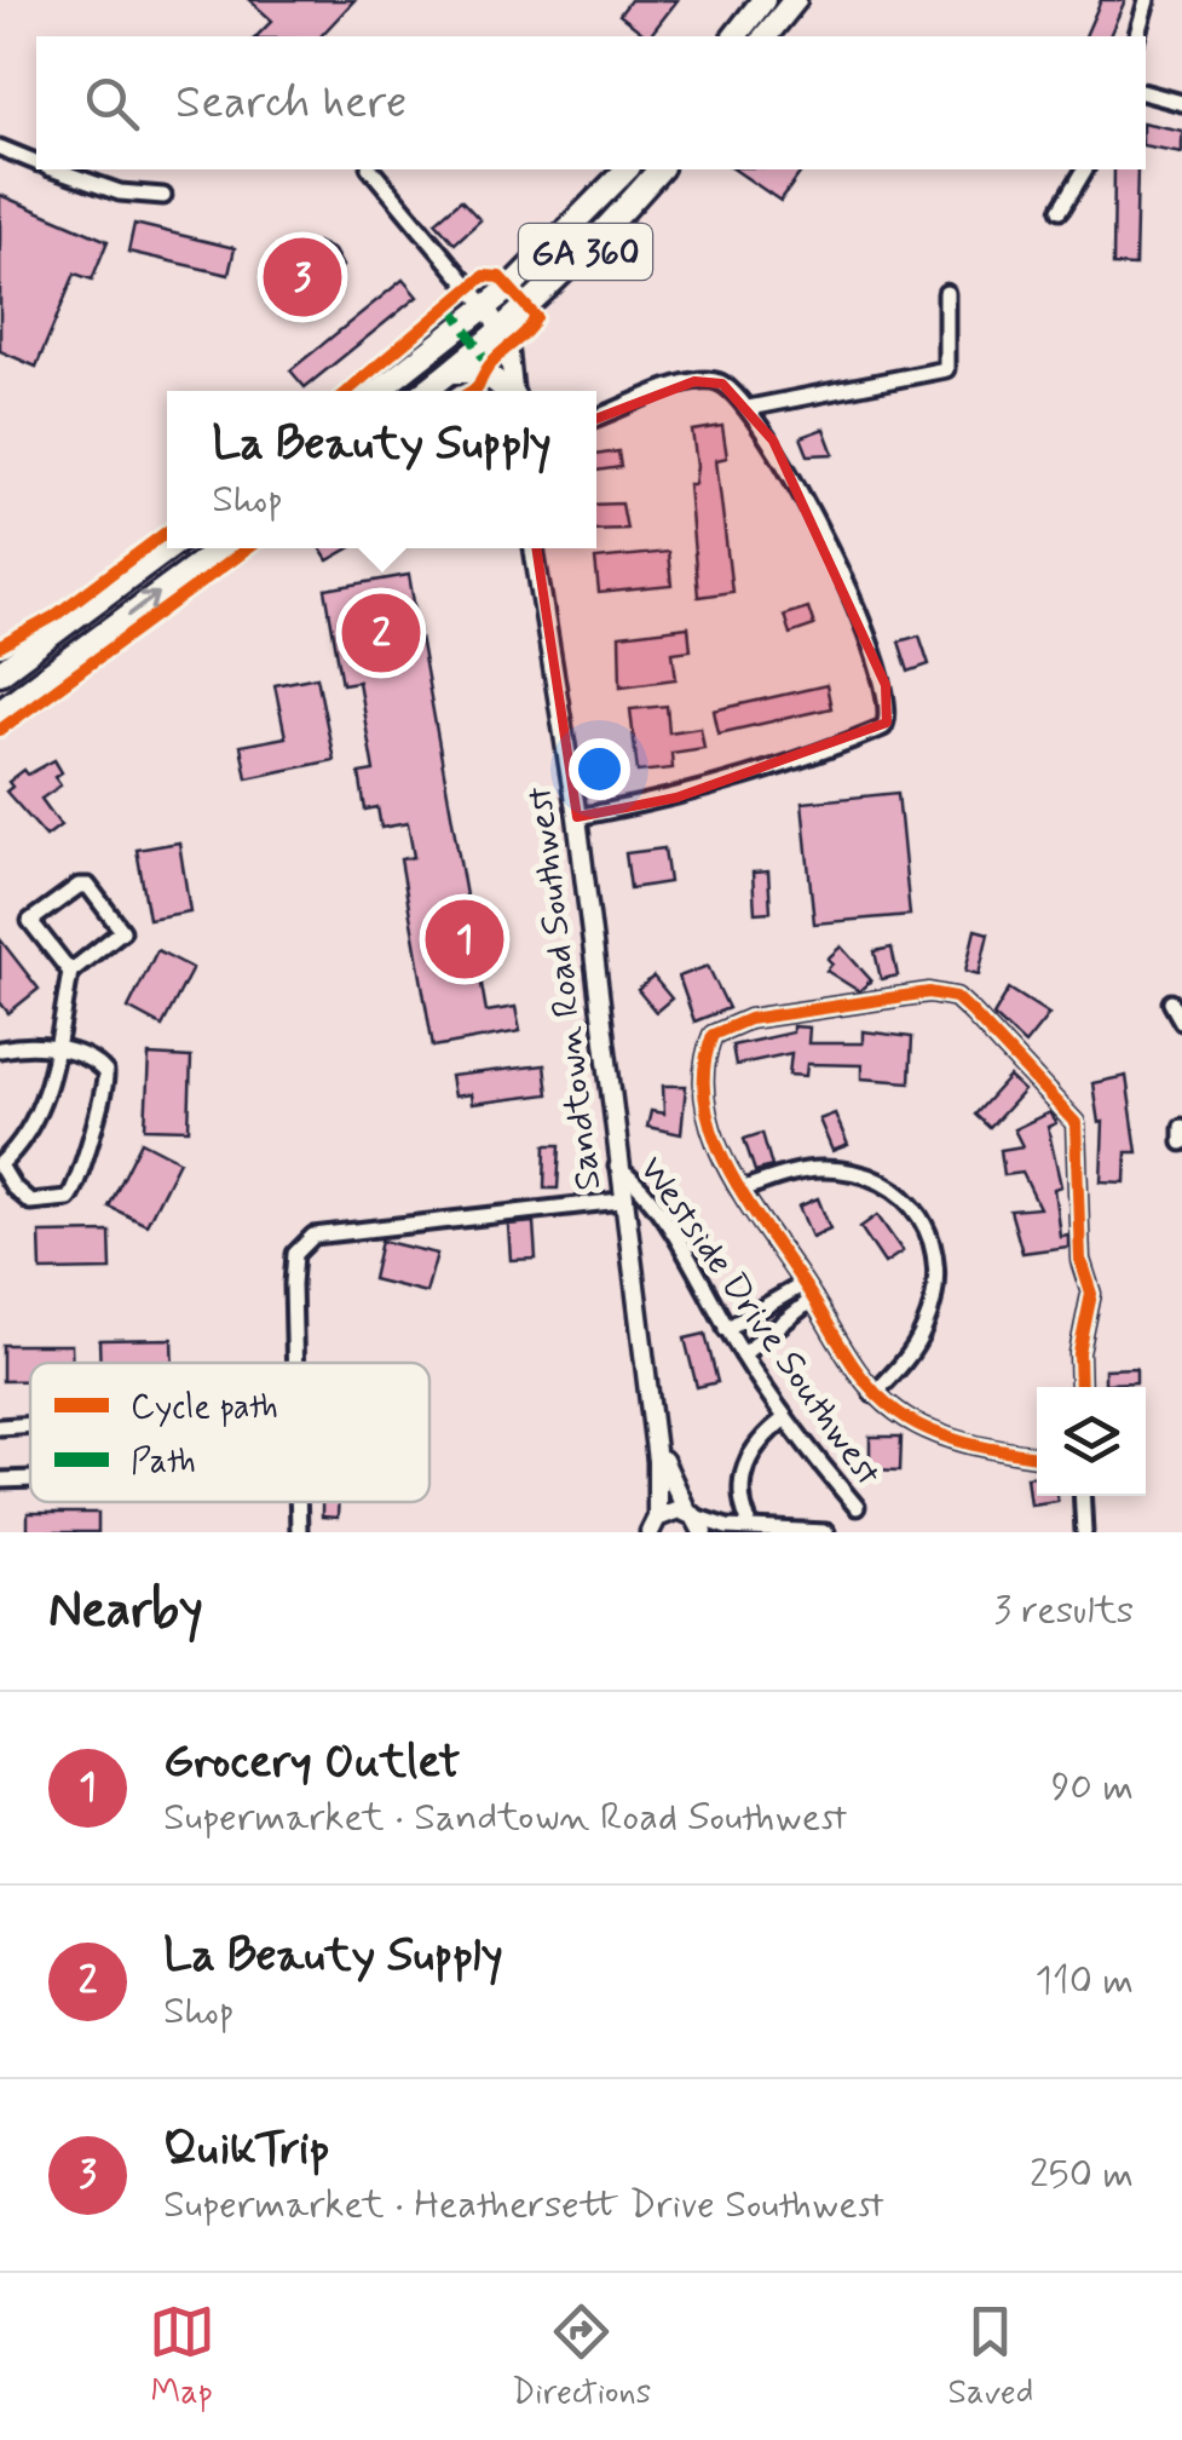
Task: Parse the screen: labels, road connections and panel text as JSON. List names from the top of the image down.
{
  "streets": {
    "main road": ["GA 360"],
    "street": ["Sandtown Road Southwest", "Westside Drive Southwest"]
  },
  "crossings": [
    ["Sandtown Road Southwest", "Westside Drive Southwest"]
  ],
  "legend": ["Cycle path", "Path"],
  "page": {
    "search": "Search here",
    "pins": ["3", "2", "1"],
    "popup": ["La Beauty Supply", "Shop"],
    "heading": ["Nearby", "3 results"],
    "list": [
      {
        "mark": "1",
        "name": "Grocery Outlet",
        "note": "Supermarket · Sandtown Road Southwest",
        "value": "90 m"
      },
      {
        "mark": "2",
        "name": "La Beauty Supply",
        "note": "Shop",
        "value": "110 m"
      },
      {
        "mark": "3",
        "name": "QuikTrip",
        "note": "Supermarket · Heathersett Drive Southwest",
        "value": "250 m"
      }
    ],
    "nav": ["Map", "Directions", "Saved"]
  }
}
